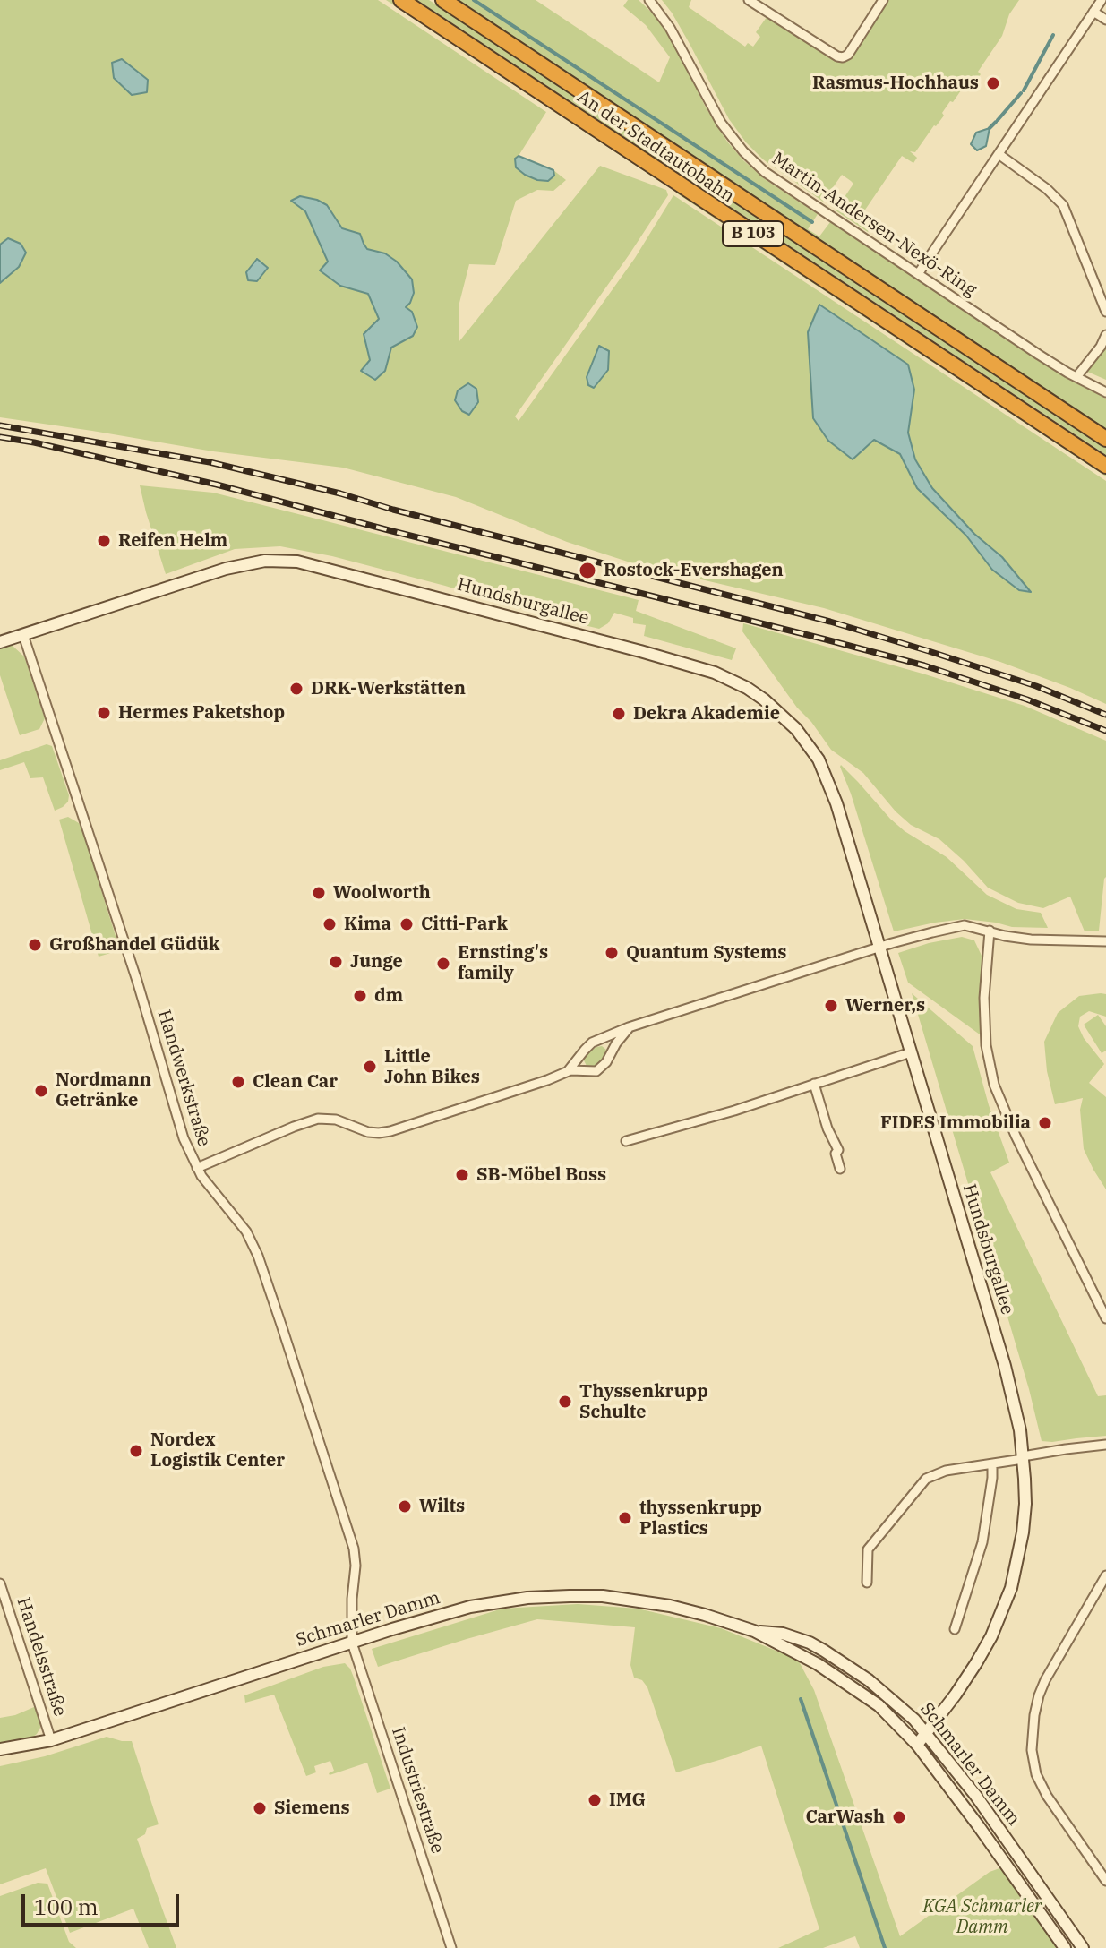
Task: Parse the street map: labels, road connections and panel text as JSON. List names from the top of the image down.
{
  "streets": {
    "highway": ["An der Stadtautobahn", "B 103"],
    "street": [
      "Martin-Andersen-Nexö-Ring",
      "Hundsburgallee",
      "Handwerkstraße",
      "Schmarler Damm",
      "Handelsstraße",
      "Industriestraße"
    ]
  },
  "crossings": [
    ["Hundsburgallee", "Handwerkstraße"],
    ["Hundsburgallee", "Schmarler Damm"],
    ["Handwerkstraße", "Schmarler Damm"],
    ["Handwerkstraße", "Industriestraße"],
    ["Schmarler Damm", "Handelsstraße"],
    ["Schmarler Damm", "Industriestraße"]
  ],
  "parks": ["KGA Schmarler Damm"],
  "places": [
    "Rasmus-Hochhaus",
    "Reifen Helm",
    "Rostock-Evershagen",
    "DRK-Werkstätten",
    "Hermes Paketshop",
    "Dekra Akademie",
    "Woolworth",
    "Kima",
    "Citti-Park",
    "Großhandel Güdük",
    "Quantum Systems",
    "Junge",
    "Ernsting's family",
    "dm",
    "Werner,s",
    "Little John Bikes",
    "Clean Car",
    "Nordmann Getränke",
    "FIDES Immobilia",
    "SB-Möbel Boss",
    "Thyssenkrupp Schulte",
    "Nordex Logistik Center",
    "Wilts",
    "thyssenkrupp Plastics",
    "IMG",
    "Siemens",
    "CarWash"
  ],
  "scale_bar": "100 m"
}
